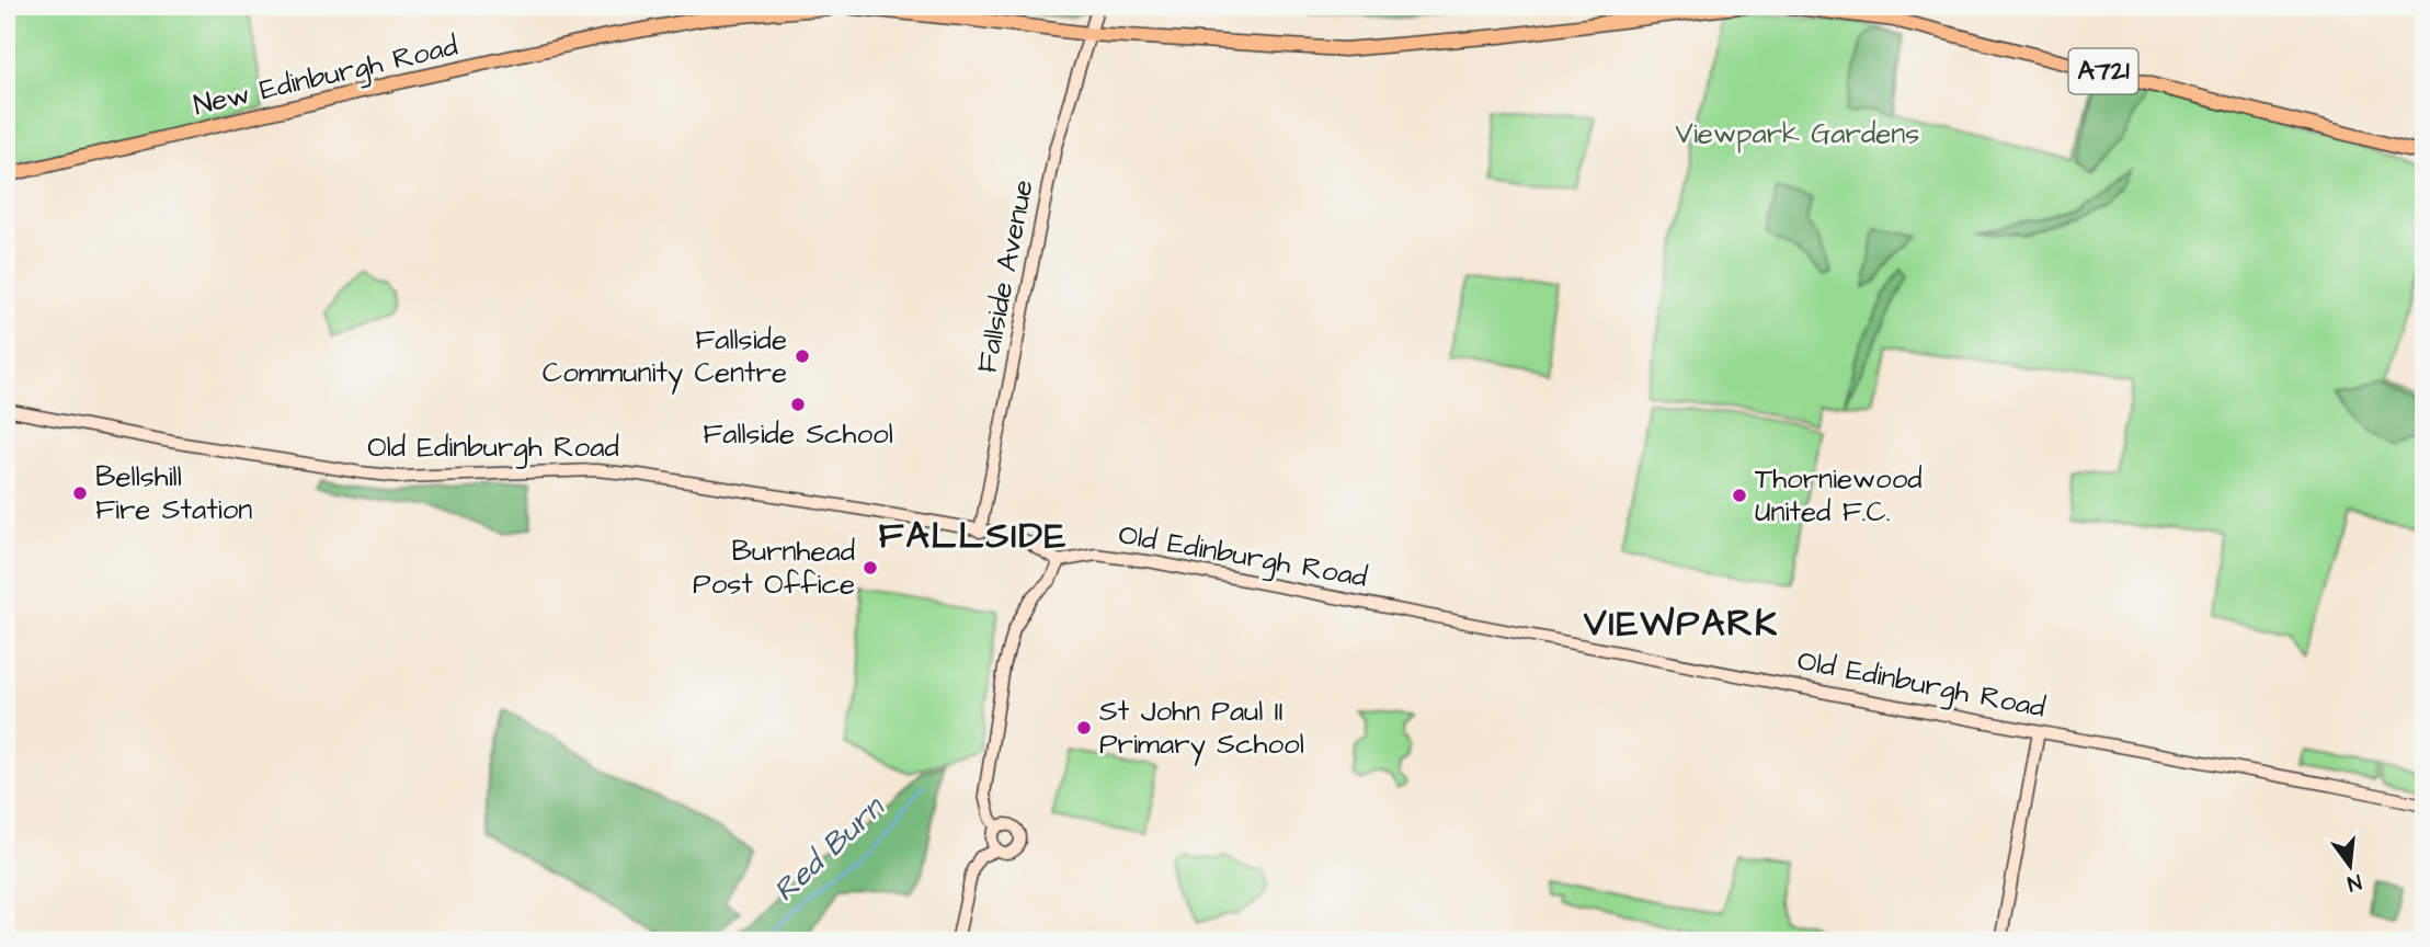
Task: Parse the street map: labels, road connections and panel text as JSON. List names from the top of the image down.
{
  "streets": {
    "main road": [
      "A721",
      "New Edinburgh Road",
      "Fallside Avenue",
      "Old Edinburgh Road"
    ]
  },
  "crossings": [
    ["New Edinburgh Road", "Fallside Avenue"],
    ["Fallside Avenue", "Old Edinburgh Road"]
  ],
  "districts": ["FALLSIDE", "VIEWPARK"],
  "water": ["Red Burn"],
  "parks": ["Viewpark Gardens"],
  "places": [
    "Fallside Community Centre",
    "Fallside School",
    "Bellshill Fire Station",
    "Thorniewood United F.C.",
    "Burnhead Post Office",
    "St John Paul II Primary School"
  ],
  "north": "bottom"
}
